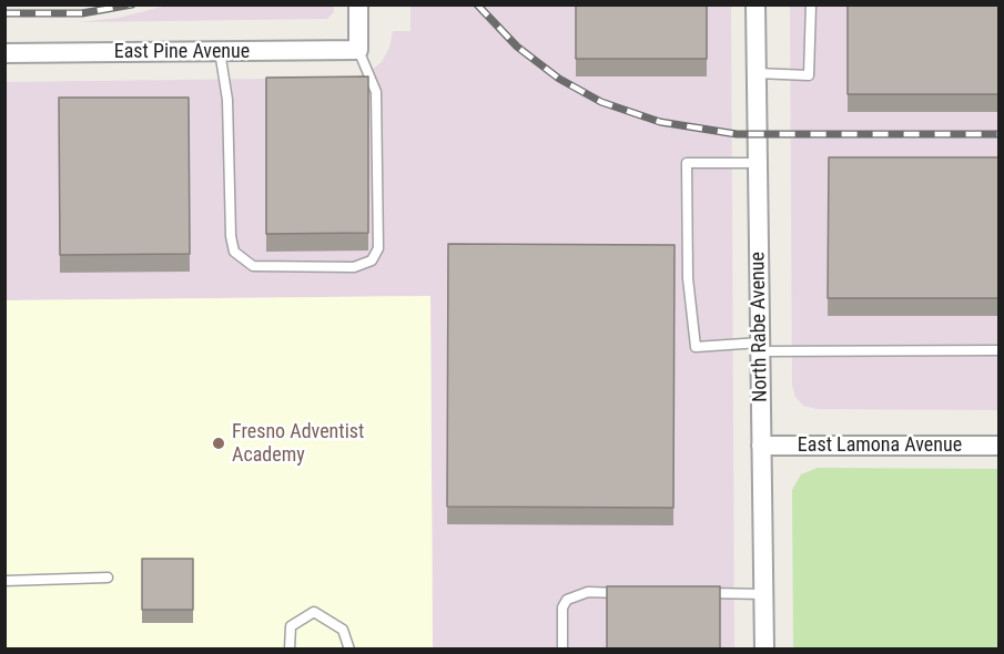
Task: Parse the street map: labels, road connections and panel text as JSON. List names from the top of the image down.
{
  "streets": {
    "street": ["East Pine Avenue", "North Rabe Avenue", "East Lamona Avenue"]
  },
  "crossings": [
    ["North Rabe Avenue", "East Lamona Avenue"]
  ],
  "places": ["Fresno Adventist Academy"]
}
